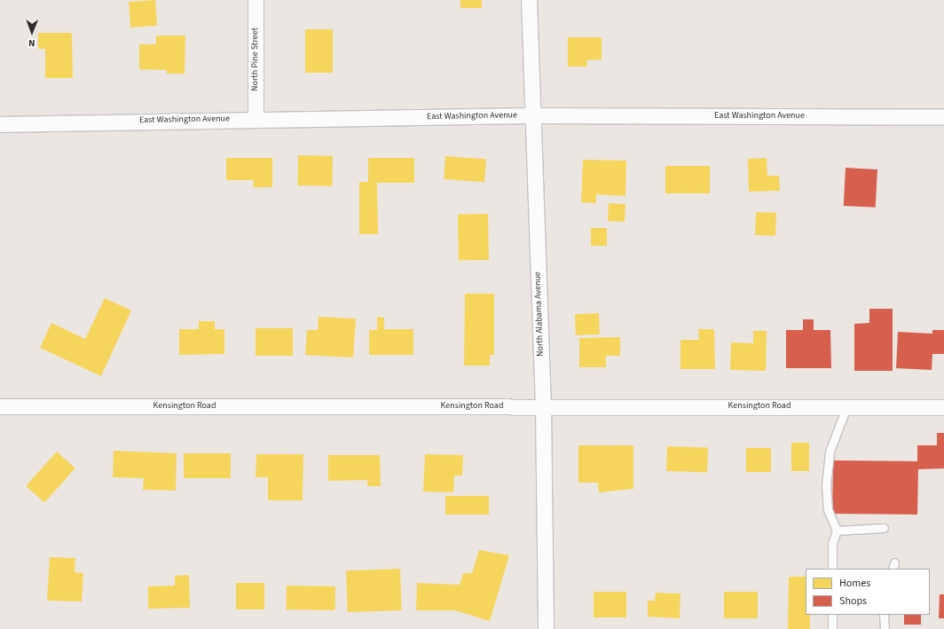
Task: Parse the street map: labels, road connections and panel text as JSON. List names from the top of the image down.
{
  "streets": {
    "street": [
      "North Pine Street",
      "East Washington Avenue",
      "North Alabama Avenue",
      "Kensington Road"
    ]
  },
  "crossings": [
    ["North Pine Street", "East Washington Avenue"],
    ["East Washington Avenue", "North Alabama Avenue"],
    ["North Alabama Avenue", "Kensington Road"]
  ],
  "legend": ["Homes", "Shops"],
  "north": "bottom"
}
